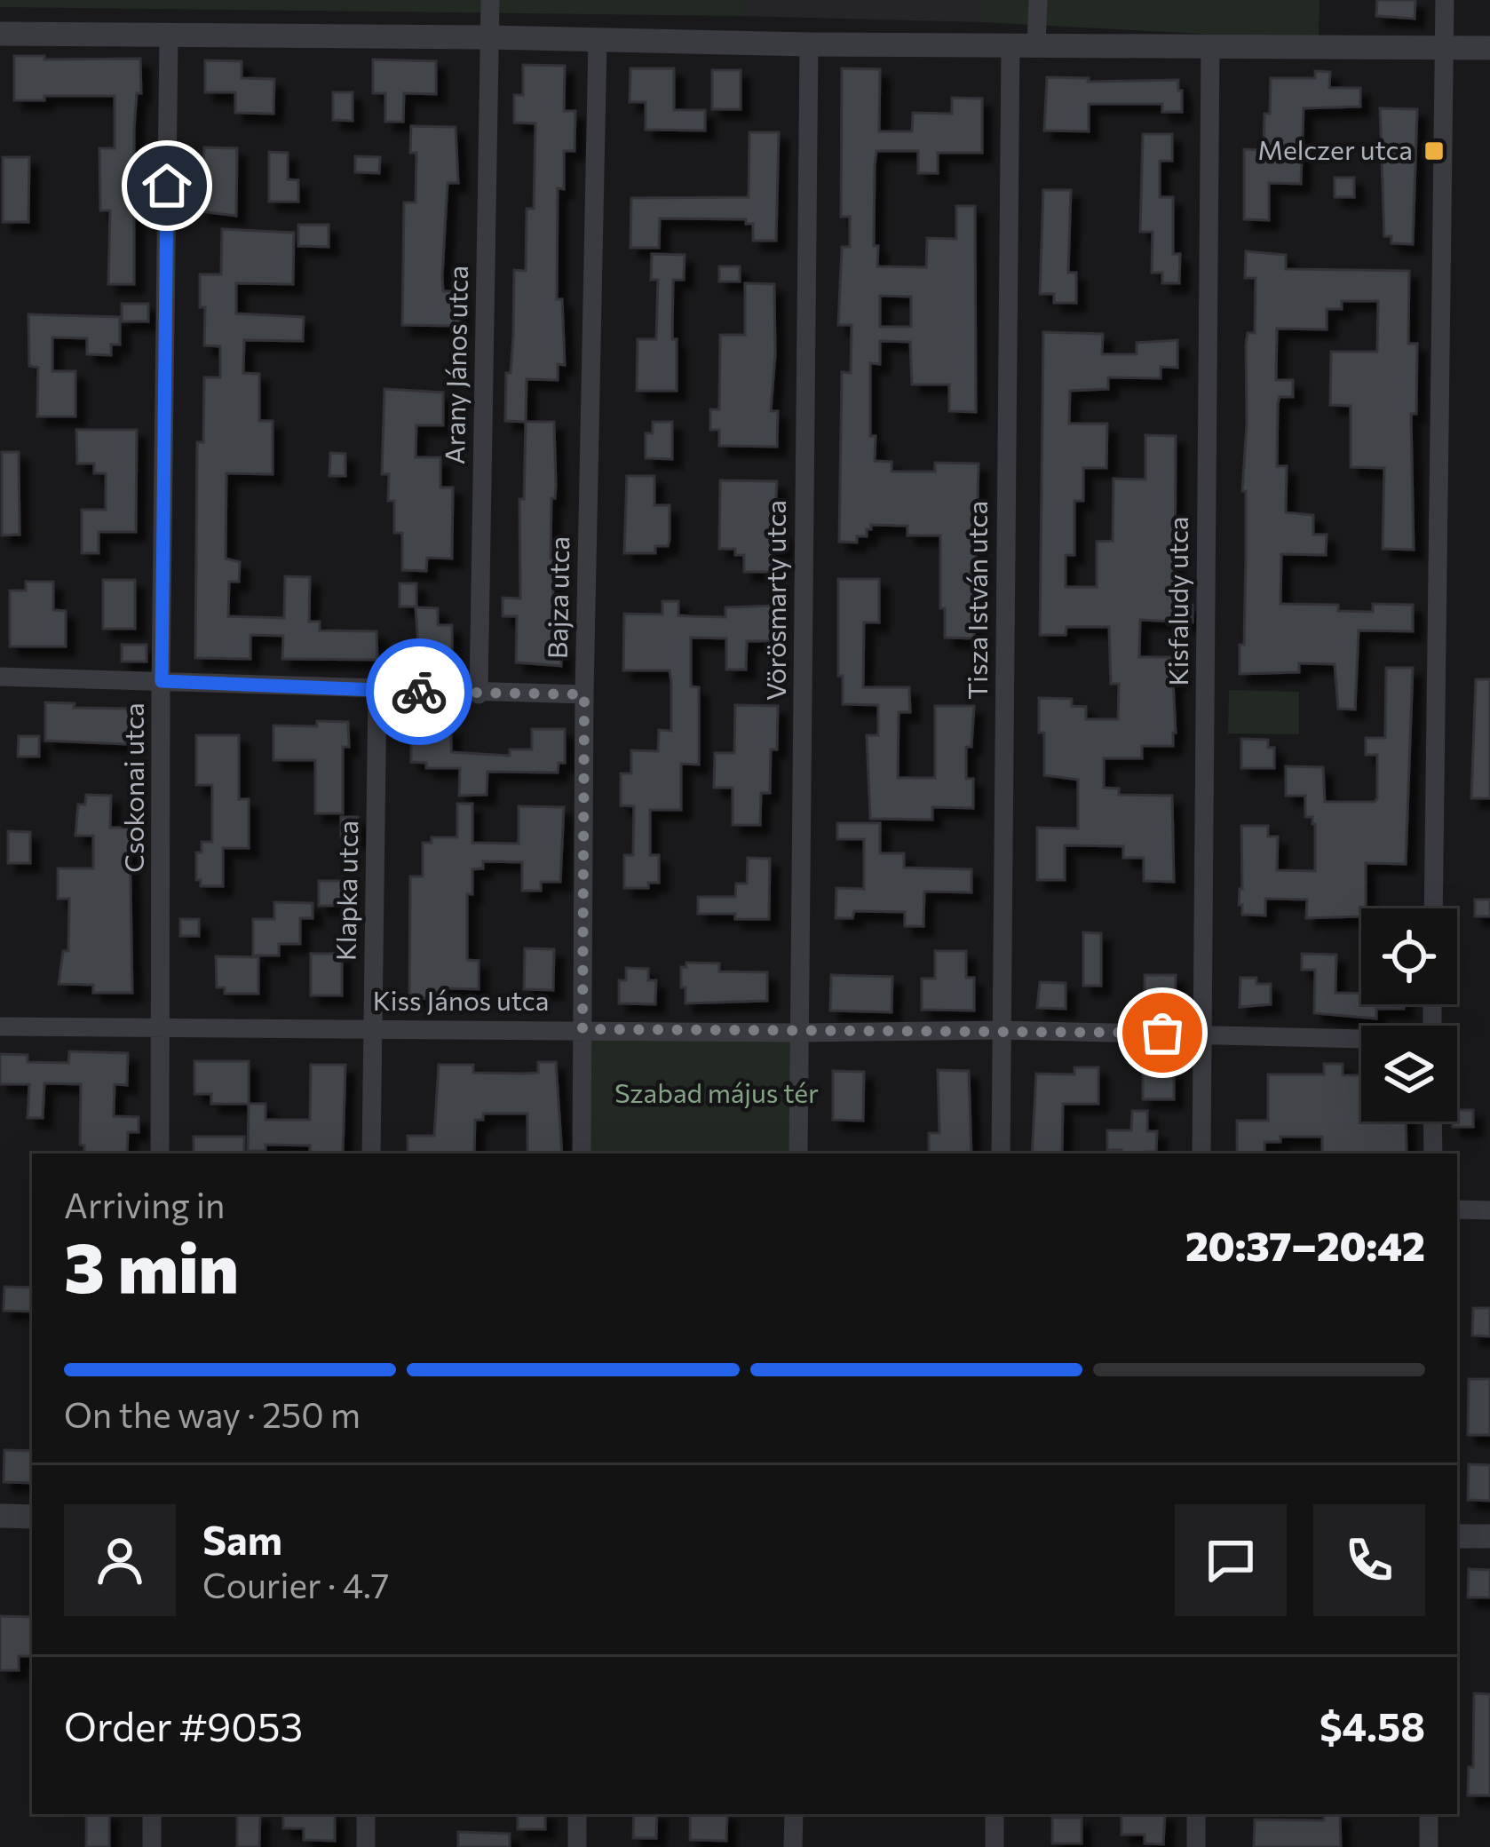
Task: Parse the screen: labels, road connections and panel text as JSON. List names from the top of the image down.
{
  "streets": {
    "street": [
      "Arany János utca",
      "Bajza utca",
      "Vörösmarty utca",
      "Tisza István utca",
      "Kisfaludy utca",
      "Csokonai utca",
      "Klapka utca",
      "Kiss János utca"
    ]
  },
  "crossings": [
    ["Bajza utca", "Kiss János utca"],
    ["Vörösmarty utca", "Kiss János utca"],
    ["Tisza István utca", "Kiss János utca"],
    ["Kisfaludy utca", "Kiss János utca"],
    ["Csokonai utca", "Kiss János utca"],
    ["Klapka utca", "Kiss János utca"]
  ],
  "parks": ["Szabad május tér"],
  "places": {
    "transit": ["Melczer utca"]
  },
  "page": {
    "heading": ["3 min", "Arriving in", "20:37–20:42"],
    "panel": [
      "Sam",
      "Courier · 4.7",
      "Order #9053",
      "$4.58"
    ],
    "bar": "On the way · 250 m"
  }
}
